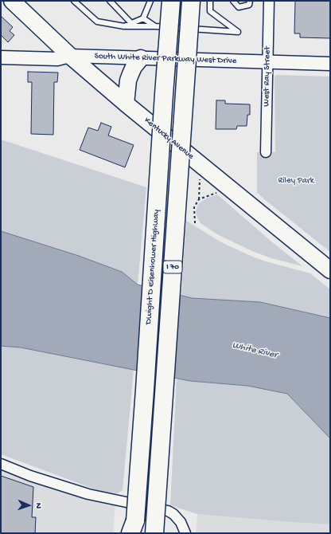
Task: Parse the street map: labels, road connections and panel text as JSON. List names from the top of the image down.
{
  "streets": {
    "highway": ["Dwight D Eisenhower Highway", "I 70"],
    "main road": ["Kentucky Avenue"],
    "street": ["South White River Parkway West Drive", "West Ray Street"]
  },
  "crossings": [
    ["South White River Parkway West Drive", "West Ray Street"],
    ["South White River Parkway West Drive", "Kentucky Avenue"]
  ],
  "water": ["White River"],
  "parks": ["Riley Park"],
  "north": "right"
}
